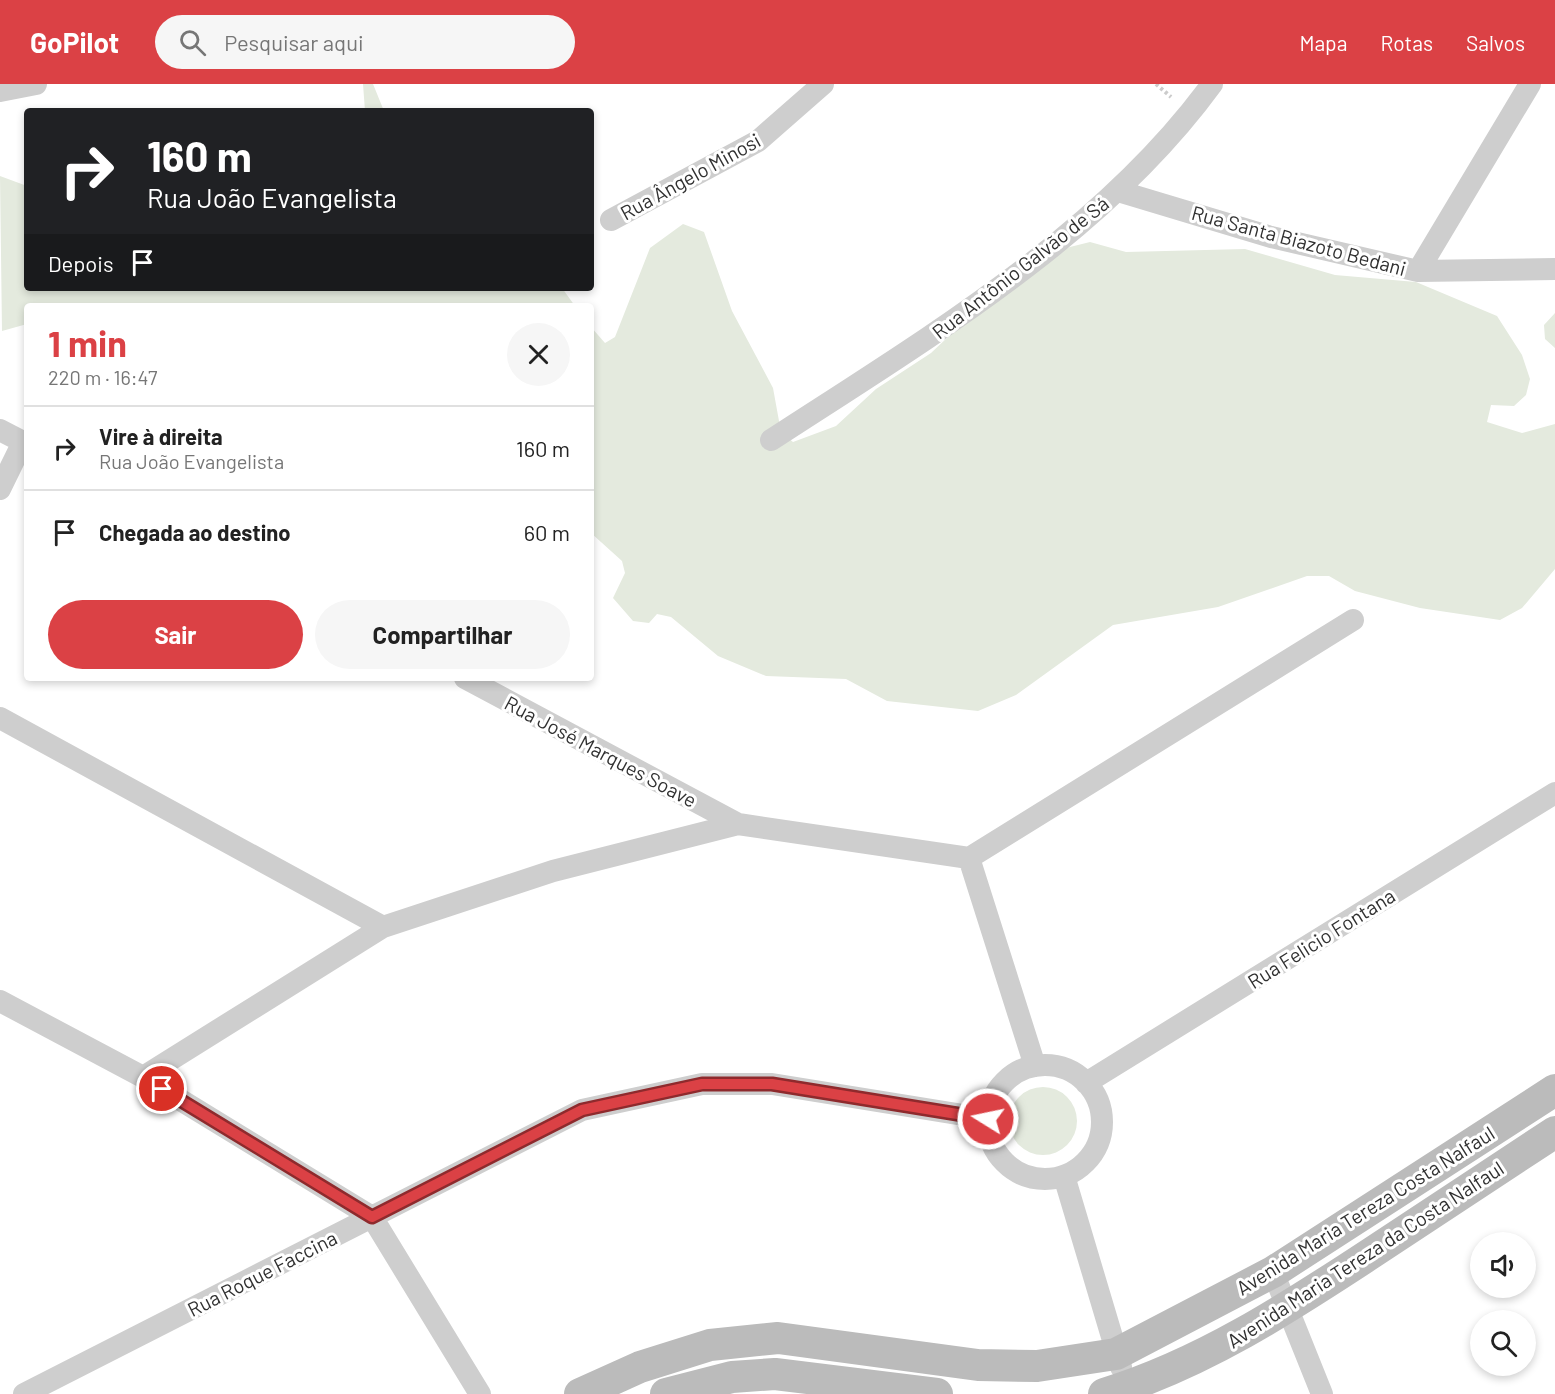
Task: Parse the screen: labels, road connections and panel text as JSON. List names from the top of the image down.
{
  "streets": {
    "main road": ["Avenida Maria Tereza Costa Nalfaul", "Avenida Maria Tereza da Costa Nalfaul"],
    "street": [
      "Rua Ângelo Minosi",
      "Rua Santa Biazoto Bedani",
      "Rua Antônio Galvão de Sá",
      "Rua José Marques Soave",
      "Rua Felicio Fontana",
      "Rua Roque Faccina"
    ]
  },
  "crossings": [
    ["Rua Santa Biazoto Bedani", "Rua Antônio Galvão de Sá"],
    ["Rua Felicio Fontana", "Rua Roque Faccina"]
  ],
  "page": {
    "header": "GoPilot",
    "search": "Pesquisar aqui",
    "nav": ["Mapa", "Rotas", "Salvos"],
    "turn": ["160 m", "Rua João Evangelista"],
    "then": "Depois",
    "heading": ["1 min", "220 m · 16:47"],
    "list": [
      {
        "name": "Vire à direita",
        "note": "Rua João Evangelista",
        "value": "160 m"
      },
      {
        "name": "Chegada ao destino",
        "value": "60 m"
      }
    ],
    "buttons": ["Sair", "Compartilhar"]
  }
}
